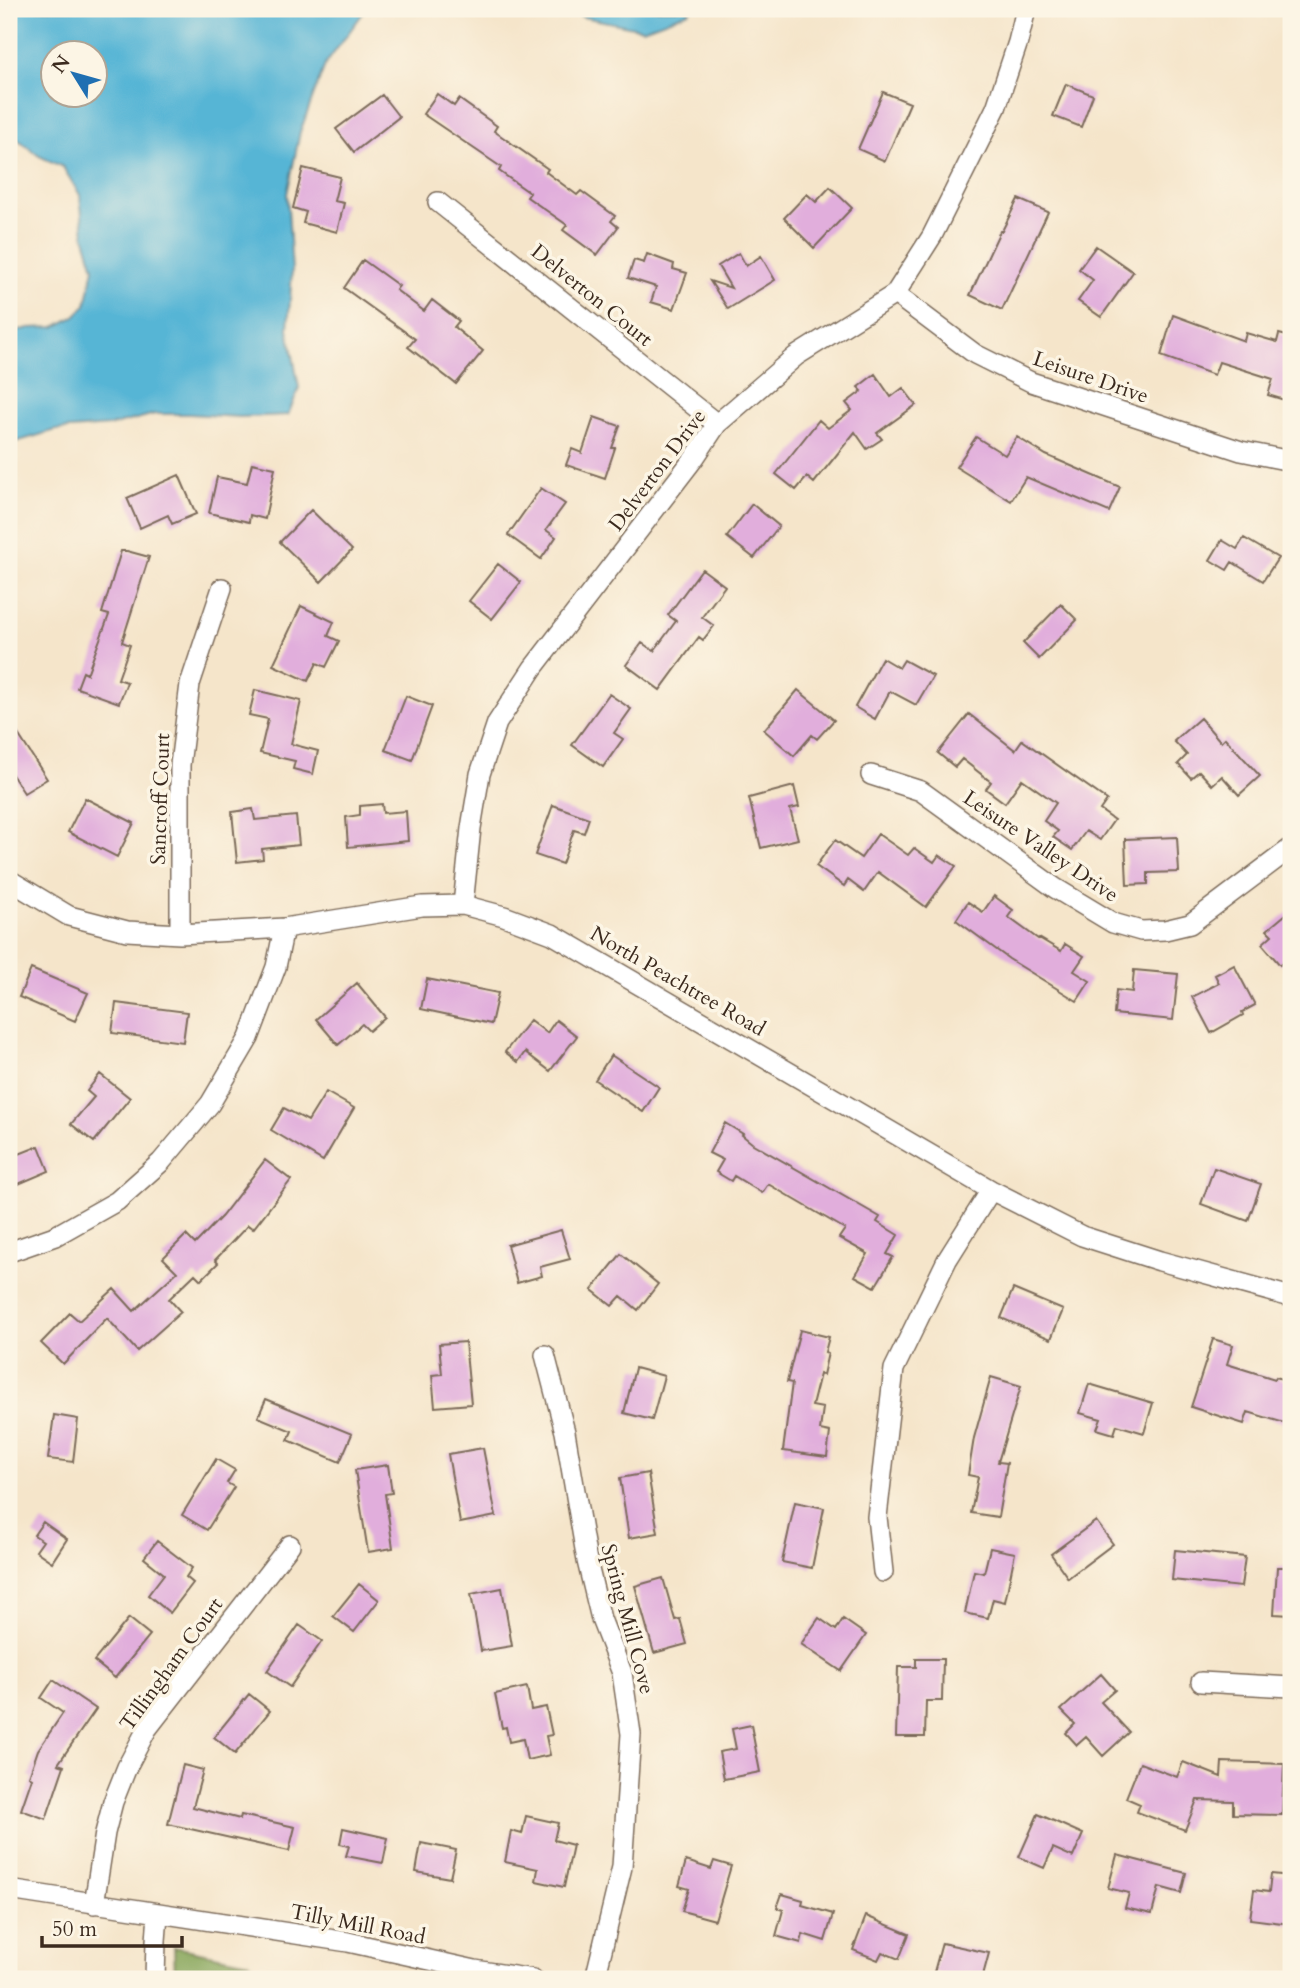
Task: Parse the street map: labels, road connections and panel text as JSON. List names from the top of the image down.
{
  "streets": {
    "street": [
      "Delverton Court",
      "Leisure Drive",
      "Delverton Drive",
      "Sancroff Court",
      "Leisure Valley Drive",
      "North Peachtree Road",
      "Spring Mill Cove",
      "Tillingham Court",
      "Tilly Mill Road"
    ]
  },
  "crossings": [
    ["Delverton Court", "Delverton Drive"],
    ["Leisure Drive", "Delverton Drive"],
    ["Delverton Drive", "North Peachtree Road"],
    ["Sancroff Court", "North Peachtree Road"],
    ["Tillingham Court", "Tilly Mill Road"]
  ],
  "scale_bar": "50 m",
  "north": "top left"
}
